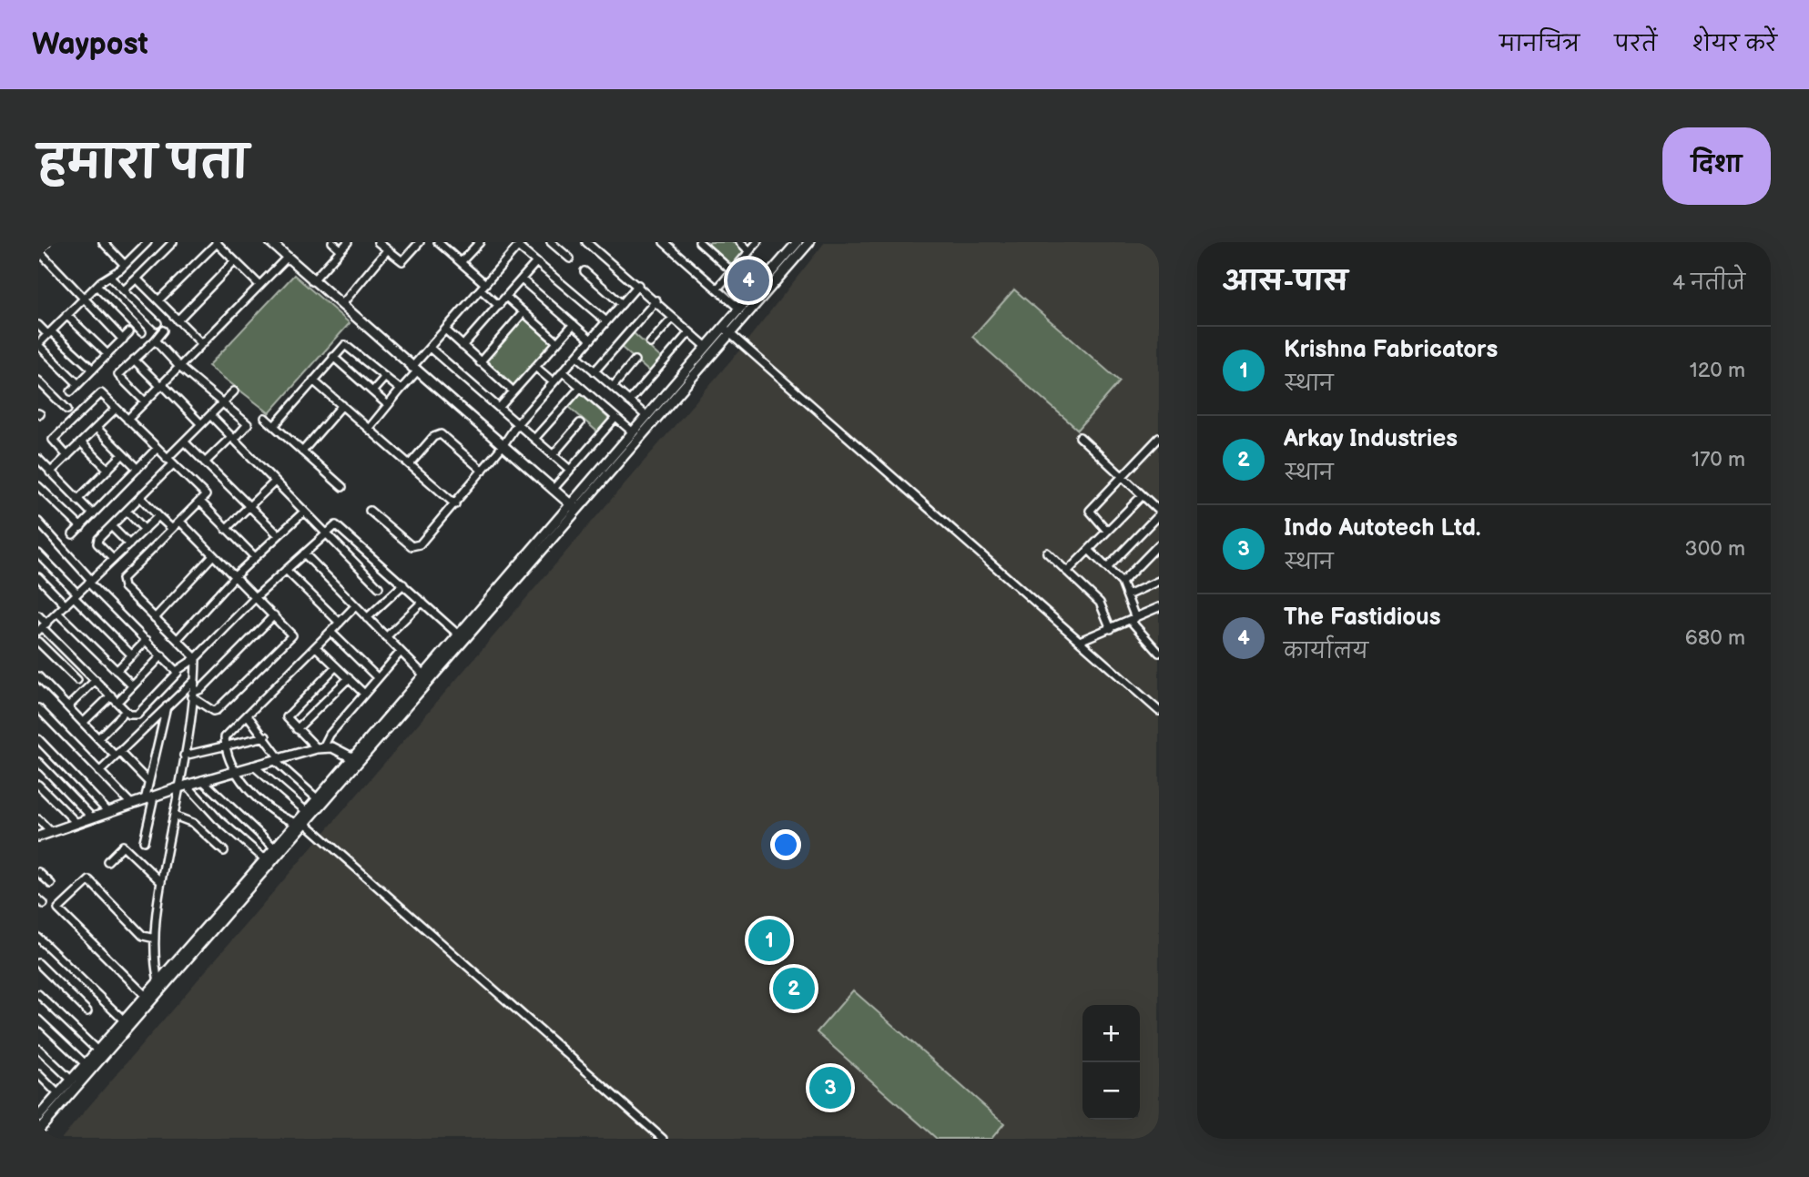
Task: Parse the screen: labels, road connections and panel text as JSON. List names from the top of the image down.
{
  "page": {
    "header": "Waypost",
    "nav": ["मानचित्र", "परतें", "शेयर करें"],
    "title": "हमारा पता",
    "buttons": "दिशा",
    "heading": ["आस-पास", "4 नतीजे"],
    "pins": [
      "4",
      "1",
      "2",
      "3"
    ],
    "list": [
      {
        "mark": "1",
        "name": "Krishna Fabricators",
        "note": "स्थान",
        "value": "120 m"
      },
      {
        "mark": "2",
        "name": "Arkay Industries",
        "note": "स्थान",
        "value": "170 m"
      },
      {
        "mark": "3",
        "name": "Indo Autotech Ltd.",
        "note": "स्थान",
        "value": "300 m"
      },
      {
        "mark": "4",
        "name": "The Fastidious",
        "note": "कार्यालय",
        "value": "680 m"
      }
    ],
    "map_buttons": ["+", "−"]
  }
}
